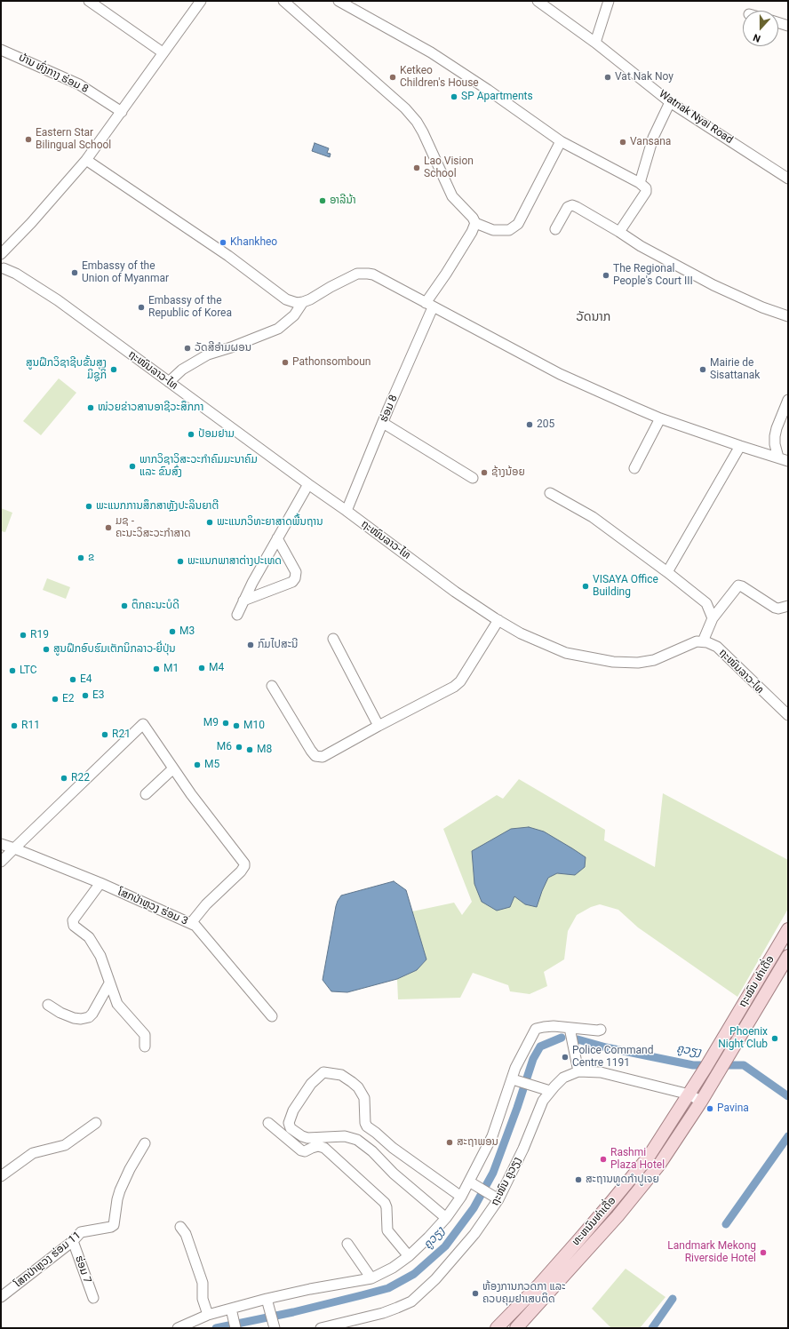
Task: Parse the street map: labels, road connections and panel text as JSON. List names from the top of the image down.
{
  "streets": {
    "main road": ["ຖະໝົນ ທ່າເດື່ອ", "ທະຫນົນທ່າເດື່ອ"],
    "street": [
      "ບ້ານ ທົ່ງກາງ ຮ່ອມ 8",
      "Watnak Nyai Road",
      "ຖະໜົນລາວ-ໄທ",
      "ຮ່ອມ 8",
      "ໂສກປ່າຫຼວງ ຮ່ອມ 3",
      "ຖະໜົນ ຄູວຽງ",
      "ໂສກປ່າຫຼວງ ຮ່ອມ 11",
      "ຮ່ອມ 7"
    ]
  },
  "crossings": [
    ["ຖະໜົນລາວ-ໄທ", "ຮ່ອມ 8"],
    ["ຖະໝົນ ທ່າເດື່ອ", "ທະຫນົນທ່າເດື່ອ"],
    ["ຖະໜົນ ຄູວຽງ", "ທະຫນົນທ່າເດື່ອ"],
    ["ໂສກປ່າຫຼວງ ຮ່ອມ 11", "ຮ່ອມ 7"]
  ],
  "districts": ["ວັດນາກ"],
  "water": ["ຄູວຽງ"],
  "places": [
    "Ketkeo Children's House",
    "Vat Nak Noy",
    "SP Apartments",
    "Eastern Star Bilingual School",
    "Vansana",
    "Lao Vision School",
    "ອາລີນ້າ",
    "Khankheo",
    "Embassy of the Union of Myanmar",
    "The Regional People's Court III",
    "Embassy of the Republic of Korea",
    "ວັດສີອຳມຜອນ",
    "Pathonsomboun",
    "ສູນຝຶກວິຊາຊີບຂັ້ນສູງ ມິຊູກິ",
    "Mairie de Sisattanak",
    "ໜ່ວຍຂ່າວສານອາຊີວະສຶກກາ",
    "205",
    "ປ້ອມຢາມ",
    "ພາກວິຊາວິສະວະກຳຄົມມະນາຄົມ ແລະ ຂົນສົ່ງ",
    "ຊ້າງນ້ອຍ",
    "ພະແນກການສຶກສາຫຼັງປະລິນຍາຕີ",
    "ພະແນກວິທະຍາສາດພື້ນຖານ",
    "ມຊ - ຄະນະວິສະວະກຳສາດ",
    "ຂ",
    "ພະແນກພາສາຕ່າງປະເທດ",
    "VISAYA Office Building",
    "ຕຶກຄະນະບໍດີ",
    "M3",
    "R19",
    "ກົມໄປສະນີ",
    "ສູນຝຶກອົບຮົມເຕັກນິກລາວ-ຍີ່ປຸ່ນ",
    "M4",
    "M1",
    "LTC",
    "E4",
    "E3",
    "E2",
    "M9",
    "R11",
    "M10",
    "R21",
    "M6",
    "M8",
    "M5",
    "R22",
    "Phoenix Night Club",
    "Police Command Centre 1191",
    "Pavina",
    "ສະຖາພອນ",
    "Rashmi Plaza Hotel",
    "ສະຖານທູດກຳປູເຈຍ",
    "Landmark Mekong Riverside Hotel",
    "ຫ້ອງການກວດກາ ແລະ ຄວບຄຸມຢາເສບຕິດ"
  ],
  "north": "bottom"
}
